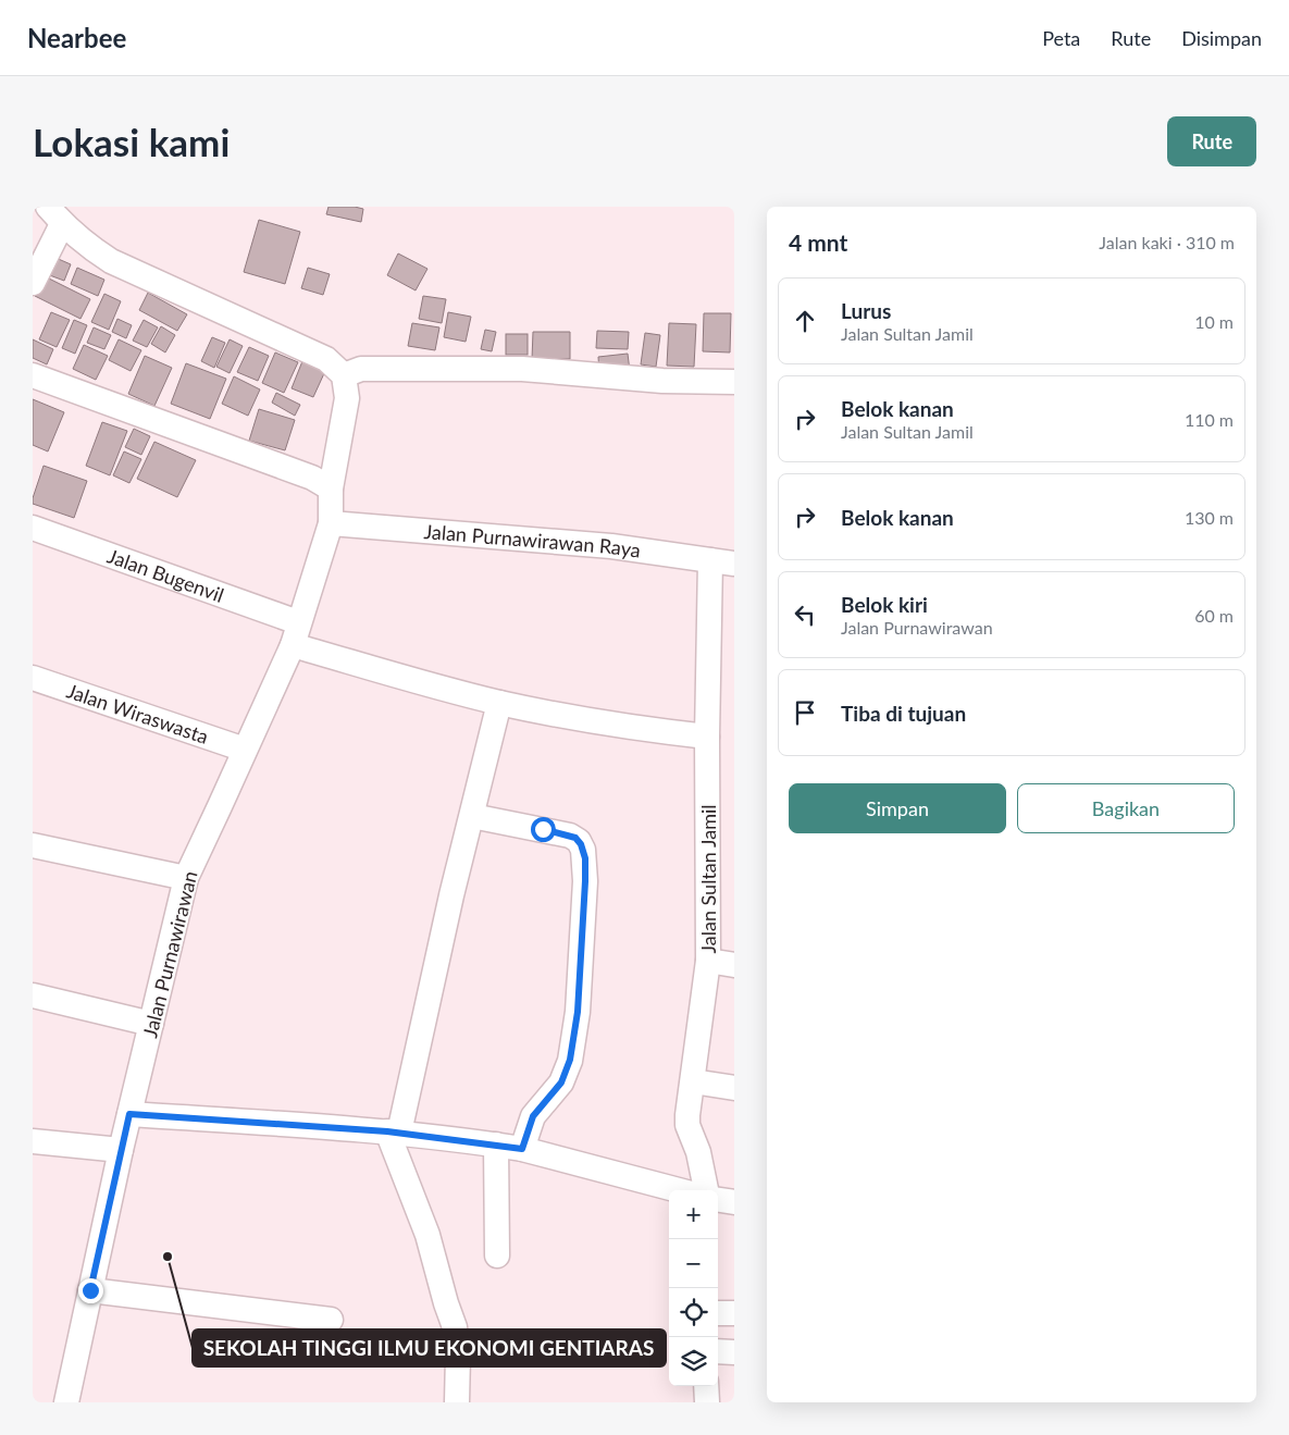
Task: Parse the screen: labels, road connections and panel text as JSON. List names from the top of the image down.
{
  "streets": {
    "street": [
      "Jalan Purnawirawan Raya",
      "Jalan Bugenvil",
      "Jalan Wiraswasta",
      "Jalan Sultan Jamil",
      "Jalan Purnawirawan"
    ]
  },
  "crossings": [
    ["Jalan Purnawirawan Raya", "Jalan Sultan Jamil"],
    ["Jalan Purnawirawan Raya", "Jalan Purnawirawan"],
    ["Jalan Bugenvil", "Jalan Purnawirawan"],
    ["Jalan Wiraswasta", "Jalan Purnawirawan"]
  ],
  "places": ["SEKOLAH TINGGI ILMU EKONOMI GENTIARAS"],
  "page": {
    "header": "Nearbee",
    "nav": ["Peta", "Rute", "Disimpan"],
    "buttons": [
      "Rute",
      ["Simpan", "Bagikan"]
    ],
    "title": "Lokasi kami",
    "heading": ["4 mnt", "Jalan kaki · 310 m"],
    "list": [
      ["Lurus", "Jalan Sultan Jamil", "10 m"],
      ["Belok kanan", "Jalan Sultan Jamil", "110 m"],
      ["Belok kanan", "130 m"],
      ["Belok kiri", "Jalan Purnawirawan", "60 m"],
      "Tiba di tujuan"
    ],
    "map_buttons": ["+", "−"]
  }
}
